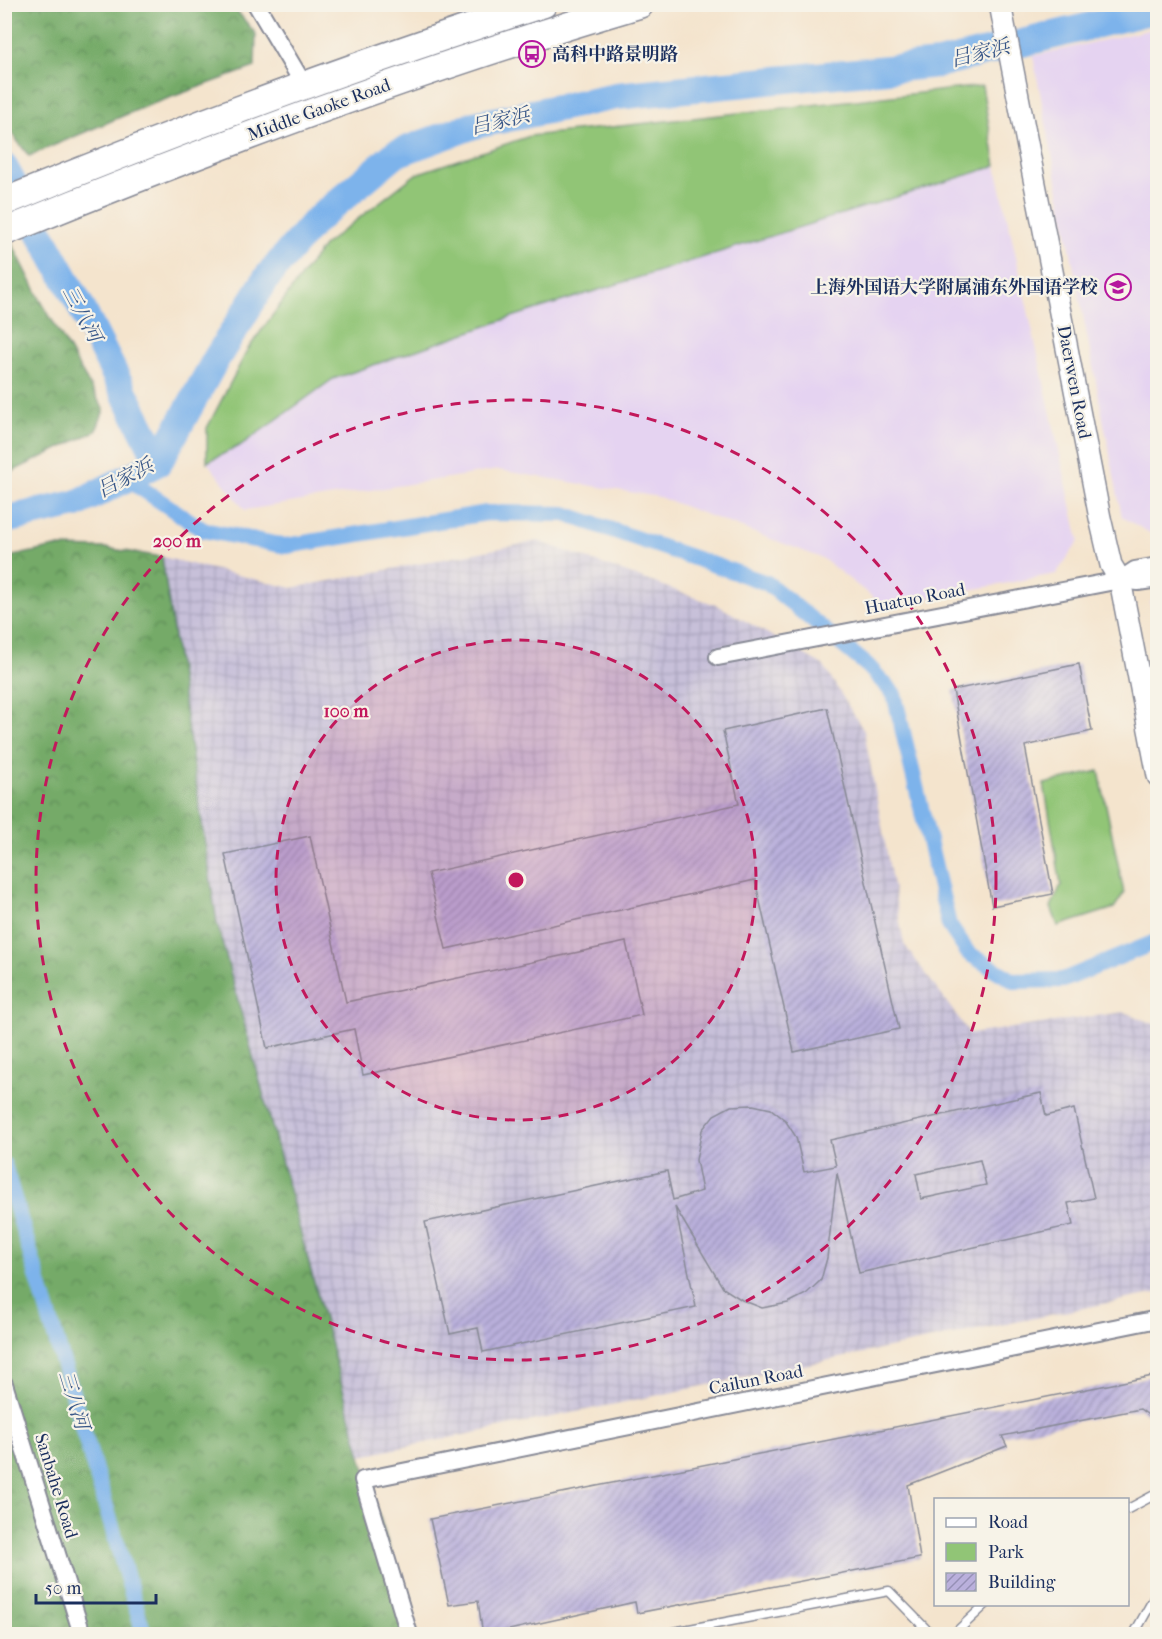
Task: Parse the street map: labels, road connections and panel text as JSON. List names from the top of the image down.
{
  "streets": {
    "main road": ["Middle Gaoke Road"],
    "street": [
      "Daerwen Road",
      "Huatuo Road",
      "Cailun Road",
      "Sanbahe Road"
    ]
  },
  "crossings": [
    ["Daerwen Road", "Huatuo Road"]
  ],
  "water": ["吕家浜", "三八河"],
  "places": {
    "bus stop": ["高科中路景明路"],
    "school or university": ["上海外国语大学附属浦东外国语学校"]
  },
  "legend": ["Road", "Park", "Building"],
  "scale_bar": "50 m",
  "rings": ["200 m", "100 m"]
}
